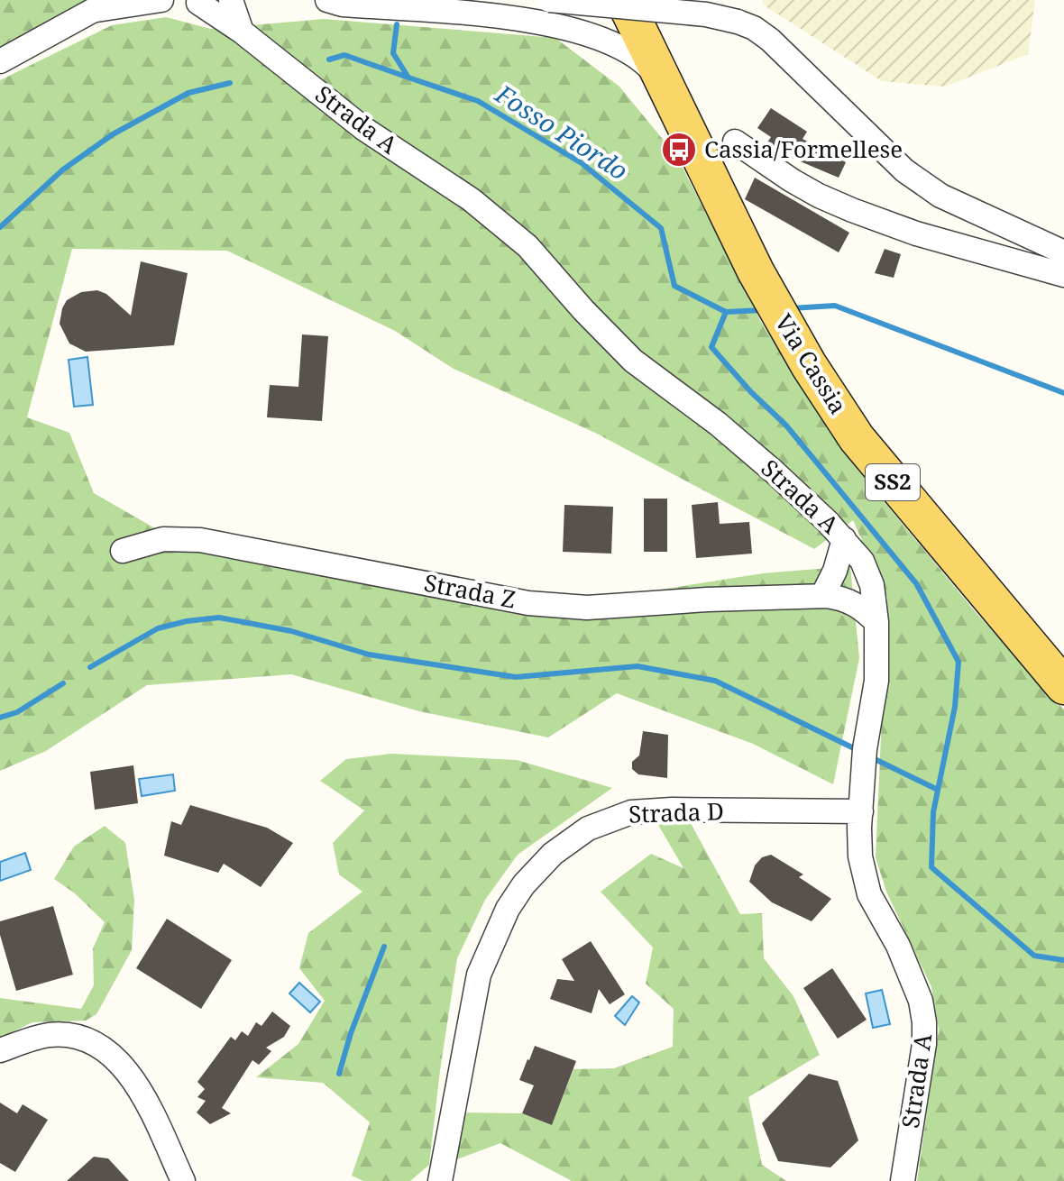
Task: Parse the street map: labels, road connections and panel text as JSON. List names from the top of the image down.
{
  "streets": {
    "main road": ["Via Cassia", "SS2"],
    "street": ["Strada A", "Strada Z", "Strada D"]
  },
  "crossings": [
    ["Strada A", "Strada Z"],
    ["Strada A", "Strada D"]
  ],
  "water": ["Fosso Piordo"],
  "places": {
    "bus stop": ["Cassia/Formellese"]
  }
}
